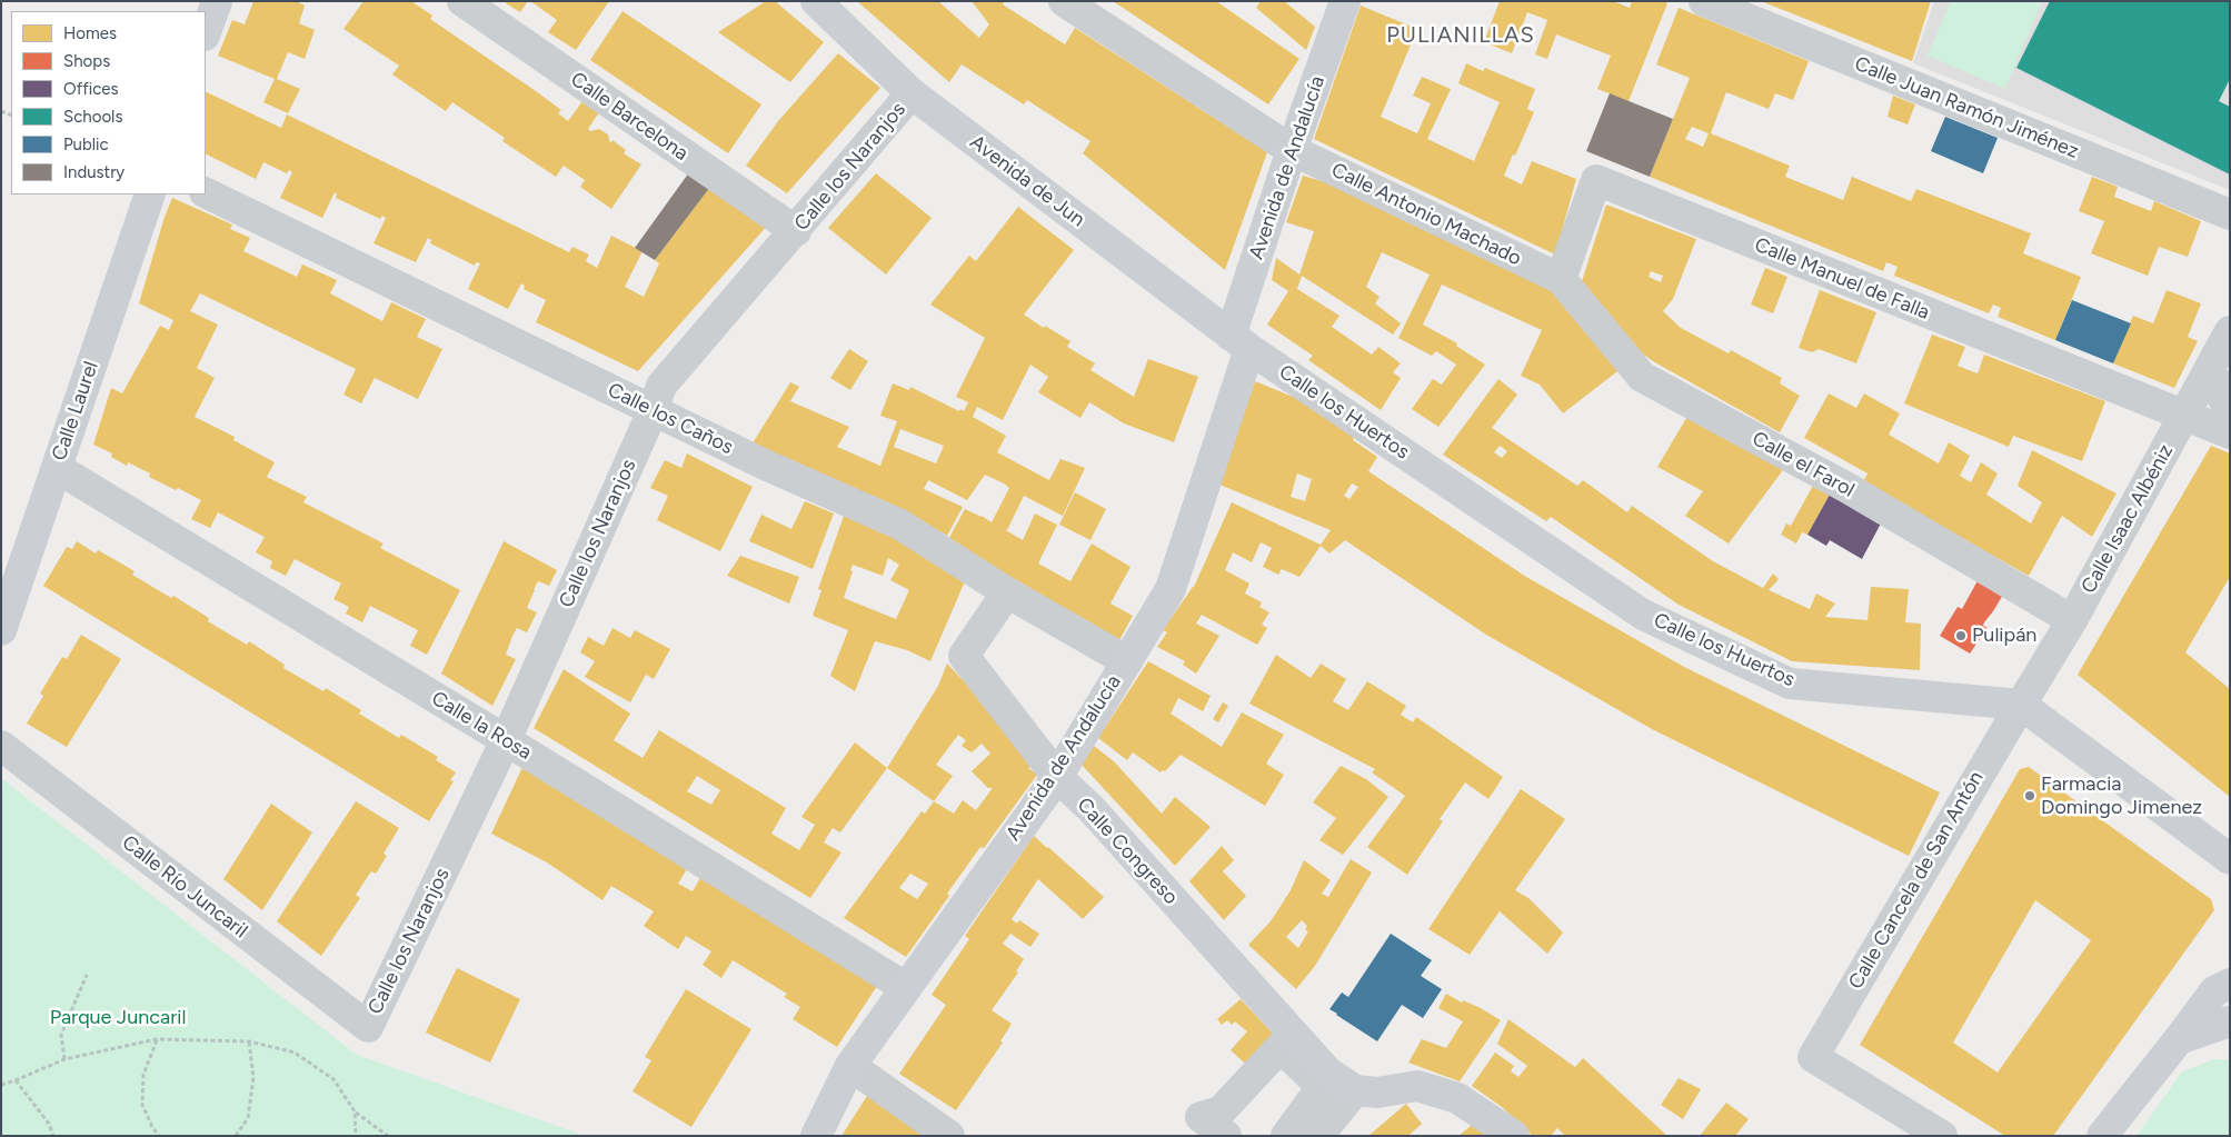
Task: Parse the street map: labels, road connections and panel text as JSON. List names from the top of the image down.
{
  "streets": {
    "street": [
      "Calle Juan Ramón Jiménez",
      "Calle Barcelona",
      "Calle los Naranjos",
      "Avenida de Andalucía",
      "Avenida de Jun",
      "Calle Antonio Machado",
      "Calle Manuel de Falla",
      "Calle Laurel",
      "Calle los Huertos",
      "Calle los Caños",
      "Calle el Farol",
      "Calle Isaac Albéniz",
      "Calle la Rosa",
      "Calle Congreso",
      "Calle Cancela de San Antón",
      "Calle Río Juncaril"
    ]
  },
  "crossings": [
    ["Calle Barcelona", "Calle los Naranjos"],
    ["Calle los Naranjos", "Avenida de Jun"],
    ["Calle los Naranjos", "Calle los Caños"],
    ["Calle los Naranjos", "Calle la Rosa"],
    ["Calle los Naranjos", "Calle Río Juncaril"],
    ["Avenida de Andalucía", "Avenida de Jun"],
    ["Avenida de Andalucía", "Calle Antonio Machado"],
    ["Avenida de Andalucía", "Calle los Huertos"],
    ["Avenida de Andalucía", "Calle los Caños"],
    ["Avenida de Andalucía", "Calle la Rosa"],
    ["Avenida de Andalucía", "Calle Congreso"],
    ["Avenida de Jun", "Calle los Huertos"],
    ["Calle Antonio Machado", "Calle Manuel de Falla"],
    ["Calle Antonio Machado", "Calle el Farol"],
    ["Calle Manuel de Falla", "Calle el Farol"],
    ["Calle Manuel de Falla", "Calle Isaac Albéniz"],
    ["Calle Laurel", "Calle la Rosa"],
    ["Calle los Huertos", "Calle Isaac Albéniz"],
    ["Calle los Huertos", "Calle Cancela de San Antón"],
    ["Calle los Caños", "Calle Congreso"],
    ["Calle el Farol", "Calle Isaac Albéniz"],
    ["Calle Isaac Albéniz", "Calle Cancela de San Antón"]
  ],
  "districts": ["PULIANILLAS"],
  "parks": ["Parque Juncaril"],
  "places": ["Pulipán", "Farmacia Domingo Jimenez"],
  "legend": [
    "Homes",
    "Shops",
    "Offices",
    "Schools",
    "Public",
    "Industry"
  ]
}
